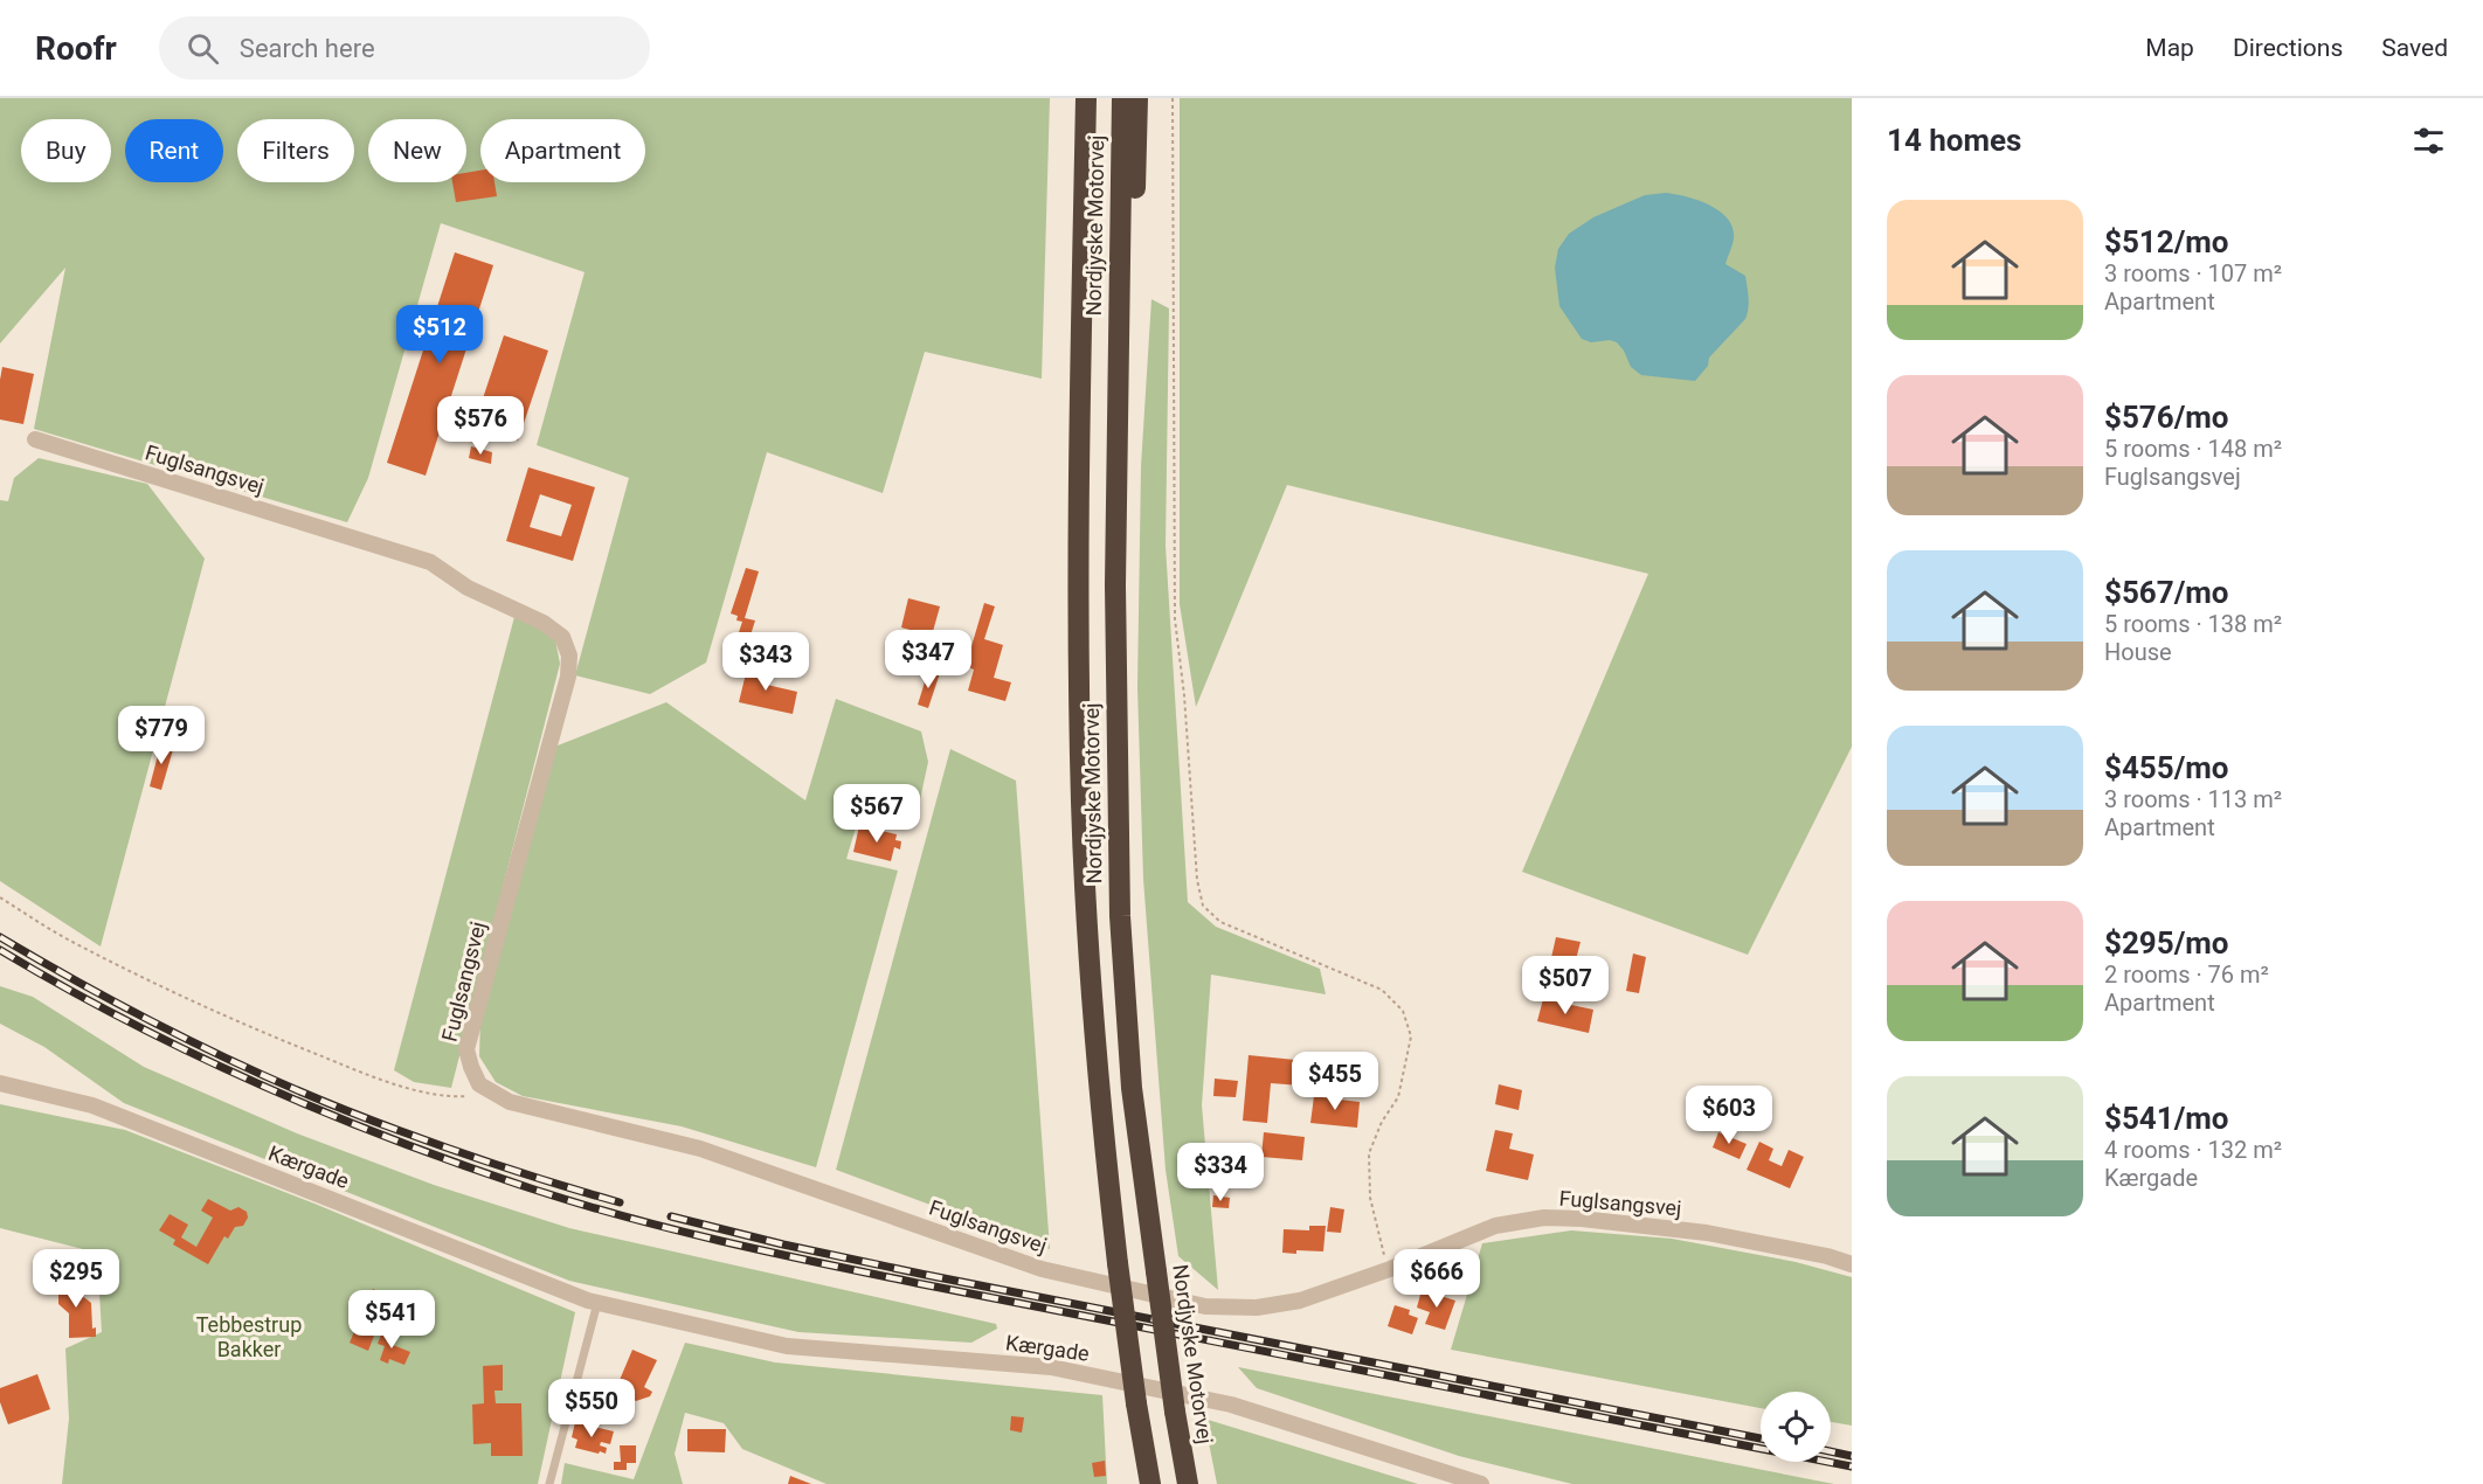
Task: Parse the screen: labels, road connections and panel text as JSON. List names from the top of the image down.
{
  "streets": {
    "highway": ["Nordjyske Motorvej"],
    "street": ["Fuglsangsvej", "Kærgade"]
  },
  "parks": ["Tebbestrup Bakker"],
  "page": {
    "header": "Roofr",
    "search": "Search here",
    "nav": ["Map", "Directions", "Saved"],
    "heading": "14 homes",
    "chip": [
      "Buy",
      "Rent",
      "Filters",
      "New",
      "Apartment"
    ],
    "list": [
      {
        "name": "$512/mo",
        "note": "3 rooms · 107 m² · Apartment"
      },
      {
        "name": "$576/mo",
        "note": "5 rooms · 148 m² · Fuglsangsvej"
      },
      {
        "name": "$567/mo",
        "note": "5 rooms · 138 m² · House"
      },
      {
        "name": "$455/mo",
        "note": "3 rooms · 113 m² · Apartment"
      },
      {
        "name": "$295/mo",
        "note": "2 rooms · 76 m² · Apartment"
      },
      {
        "name": "$541/mo",
        "note": "4 rooms · 132 m² · Kærgade"
      }
    ],
    "price": [
      "$512",
      "$576",
      "$347",
      "$343",
      "$779",
      "$567",
      "$507",
      "$455",
      "$603",
      "$334",
      "$295",
      "$666",
      "$541",
      "$550"
    ]
  }
}
